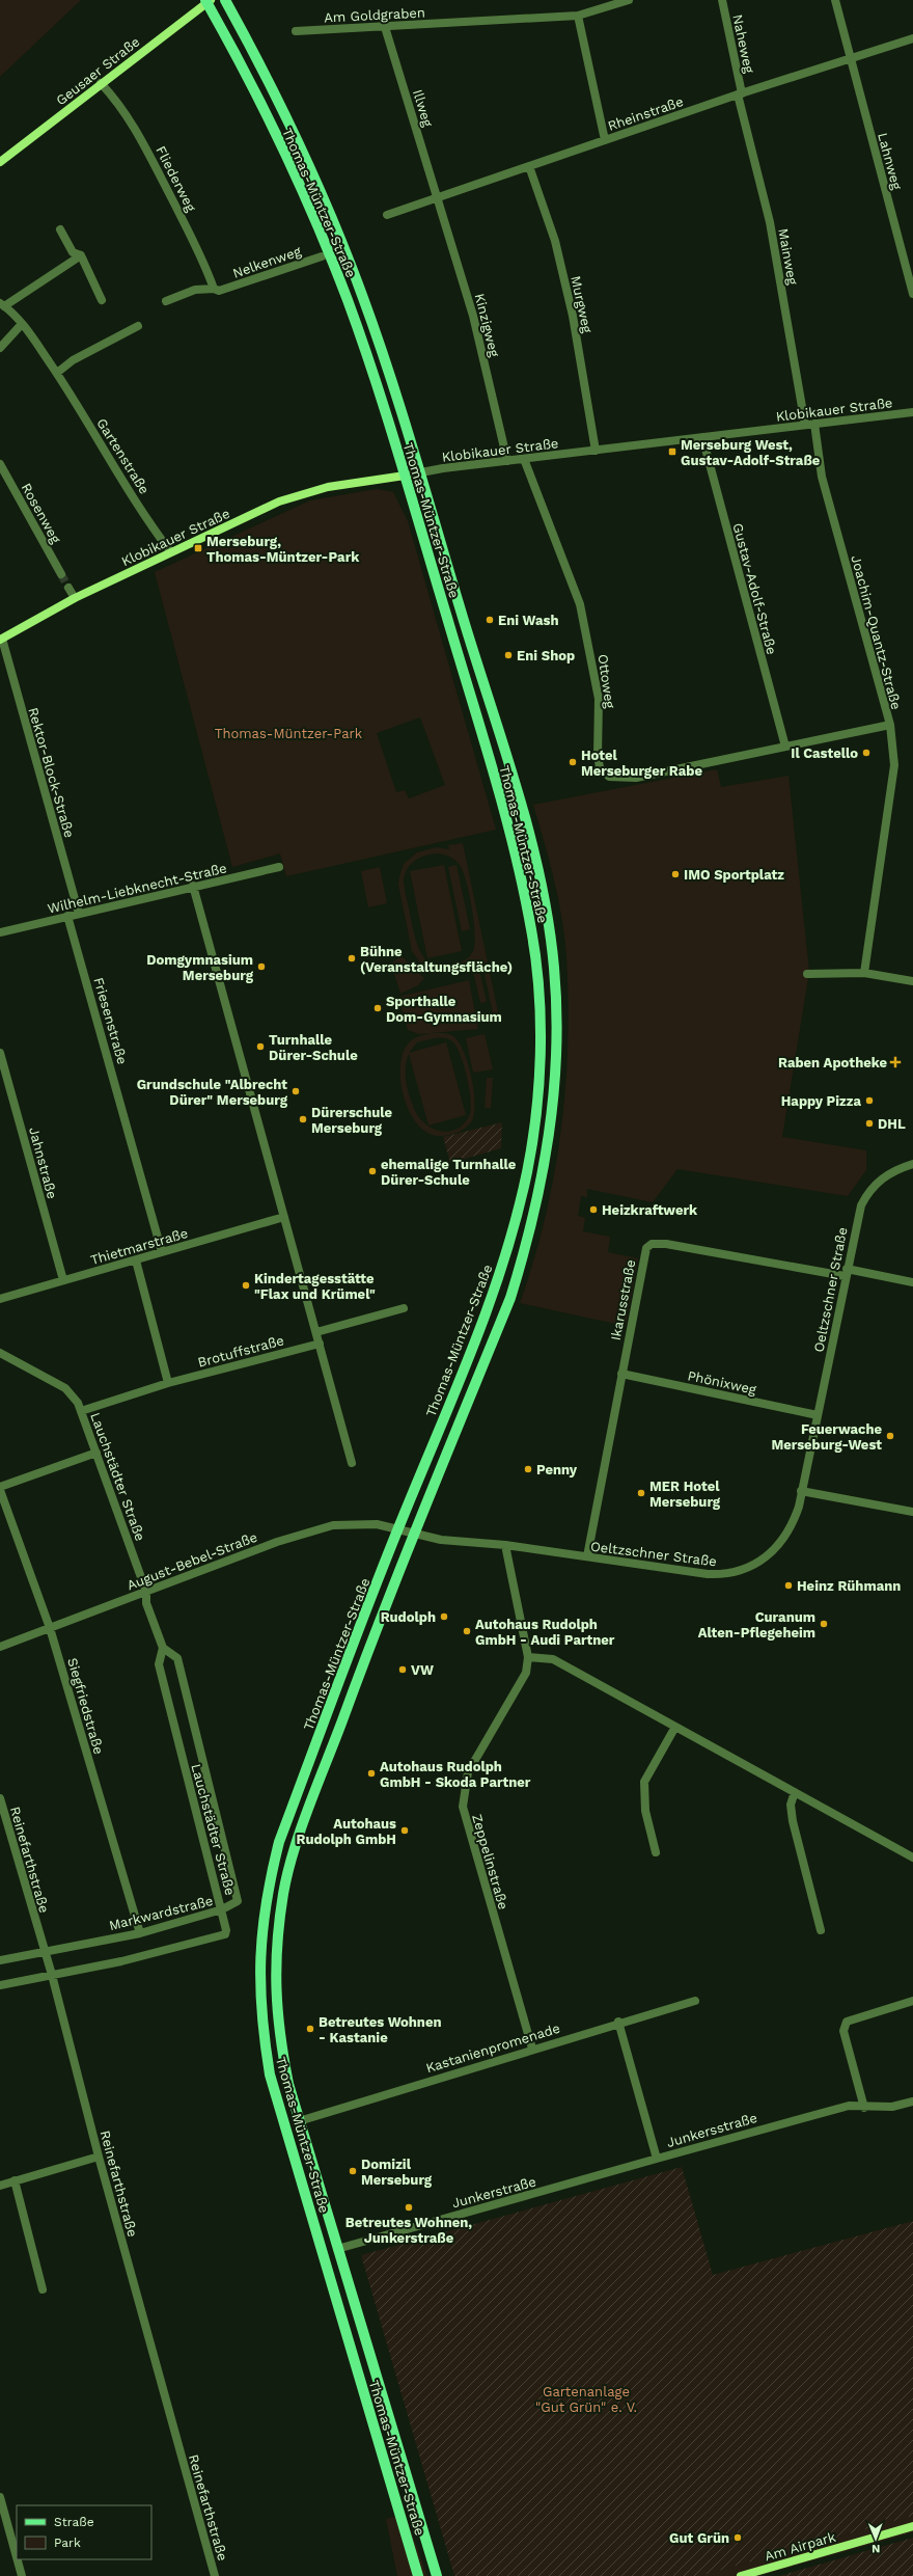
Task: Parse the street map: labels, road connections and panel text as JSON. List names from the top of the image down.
{
  "streets": {
    "main road": ["Thomas-Müntzer-Straße"],
    "street": [
      "Am Goldgraben",
      "Naheweg",
      "Geusaer Straße",
      "Illweg",
      "Rheinstraße",
      "Lahnweg",
      "Fliederweg",
      "Mainweg",
      "Nelkenweg",
      "Murgweg",
      "Kinzigweg",
      "Klobikauer Straße",
      "Gartenstraße",
      "Rosenweg",
      "Gustav-Adolf-Straße",
      "Joachim-Quantz-Straße",
      "Ottoweg",
      "Rektor-Block-Straße",
      "Wilhelm-Liebknecht-Straße",
      "Friesenstraße",
      "Jahnstraße",
      "Thietmarstraße",
      "Oeltzschner Straße",
      "Ikarusstraße",
      "Brotuffstraße",
      "Phönixweg",
      "Lauchstädter Straße",
      "August-Bebel-Straße",
      "Siegfriedstraße",
      "Reinefarthstraße",
      "Zeppelinstraße",
      "Markwardstraße",
      "Kastanienpromenade",
      "Junkersstraße",
      "Junkerstraße",
      "Am Airpark"
    ]
  },
  "crossings": [
    ["Am Goldgraben", "Illweg"],
    ["Naheweg", "Rheinstraße"],
    ["Naheweg", "Mainweg"],
    ["Geusaer Straße", "Fliederweg"],
    ["Geusaer Straße", "Thomas-Müntzer-Straße"],
    ["Illweg", "Rheinstraße"],
    ["Illweg", "Kinzigweg"],
    ["Rheinstraße", "Lahnweg"],
    ["Rheinstraße", "Mainweg"],
    ["Rheinstraße", "Murgweg"],
    ["Rheinstraße", "Kinzigweg"],
    ["Fliederweg", "Nelkenweg"],
    ["Thomas-Müntzer-Straße", "Klobikauer Straße"],
    ["Thomas-Müntzer-Straße", "Oeltzschner Straße"],
    ["Thomas-Müntzer-Straße", "August-Bebel-Straße"],
    ["Thomas-Müntzer-Straße", "Kastanienpromenade"],
    ["Thomas-Müntzer-Straße", "Junkerstraße"],
    ["Mainweg", "Klobikauer Straße"],
    ["Murgweg", "Klobikauer Straße"],
    ["Kinzigweg", "Klobikauer Straße"],
    ["Klobikauer Straße", "Gartenstraße"],
    ["Klobikauer Straße", "Gustav-Adolf-Straße"],
    ["Klobikauer Straße", "Joachim-Quantz-Straße"],
    ["Klobikauer Straße", "Ottoweg"],
    ["Klobikauer Straße", "Rektor-Block-Straße"],
    ["Gustav-Adolf-Straße", "Ottoweg"],
    ["Joachim-Quantz-Straße", "Ottoweg"],
    ["Rektor-Block-Straße", "Wilhelm-Liebknecht-Straße"],
    ["Wilhelm-Liebknecht-Straße", "Friesenstraße"],
    ["Friesenstraße", "Thietmarstraße"],
    ["Jahnstraße", "Thietmarstraße"],
    ["Oeltzschner Straße", "Ikarusstraße"],
    ["Oeltzschner Straße", "Phönixweg"],
    ["Oeltzschner Straße", "August-Bebel-Straße"],
    ["Oeltzschner Straße", "Zeppelinstraße"],
    ["Ikarusstraße", "Phönixweg"],
    ["Brotuffstraße", "Lauchstädter Straße"],
    ["Lauchstädter Straße", "August-Bebel-Straße"],
    ["Lauchstädter Straße", "Markwardstraße"],
    ["August-Bebel-Straße", "Siegfriedstraße"],
    ["Siegfriedstraße", "Markwardstraße"],
    ["Reinefarthstraße", "Markwardstraße"],
    ["Zeppelinstraße", "Kastanienpromenade"],
    ["Kastanienpromenade", "Junkersstraße"],
    ["Junkersstraße", "Junkerstraße"]
  ],
  "parks": ["Thomas-Müntzer-Park", "Gartenanlage \"Gut Grün\" e. V."],
  "places": {
    "transit": ["Merseburg West, Gustav-Adolf-Straße", "Merseburg, Thomas-Müntzer-Park"],
    "other": [
      "Eni Wash",
      "Eni Shop",
      "Il Castello",
      "Hotel Merseburger Rabe",
      "IMO Sportplatz",
      "Bühne (Veranstaltungsfläche)",
      "Domgymnasium Merseburg",
      "Sporthalle Dom-Gymnasium",
      "Turnhalle Dürer-Schule",
      "Grundschule \"Albrecht Dürer\" Merseburg",
      "Happy Pizza",
      "Dürerschule Merseburg",
      "DHL",
      "ehemalige Turnhalle Dürer-Schule",
      "Heizkraftwerk",
      "Kindertagesstätte \"Flax und Krümel\"",
      "Feuerwache Merseburg-West",
      "Penny",
      "MER Hotel Merseburg",
      "Heinz Rühmann",
      "Rudolph",
      "Curanum Alten-Pflegeheim",
      "Autohaus Rudolph GmbH - Audi Partner",
      "VW",
      "Autohaus Rudolph GmbH - Skoda Partner",
      "Autohaus Rudolph GmbH",
      "Betreutes Wohnen - Kastanie",
      "Domizil Merseburg",
      "Betreutes Wohnen, Junkerstraße",
      "Gut Grün"
    ],
    "health": ["Raben Apotheke"]
  },
  "legend": ["Straße", "Park"],
  "north": "bottom"
}
